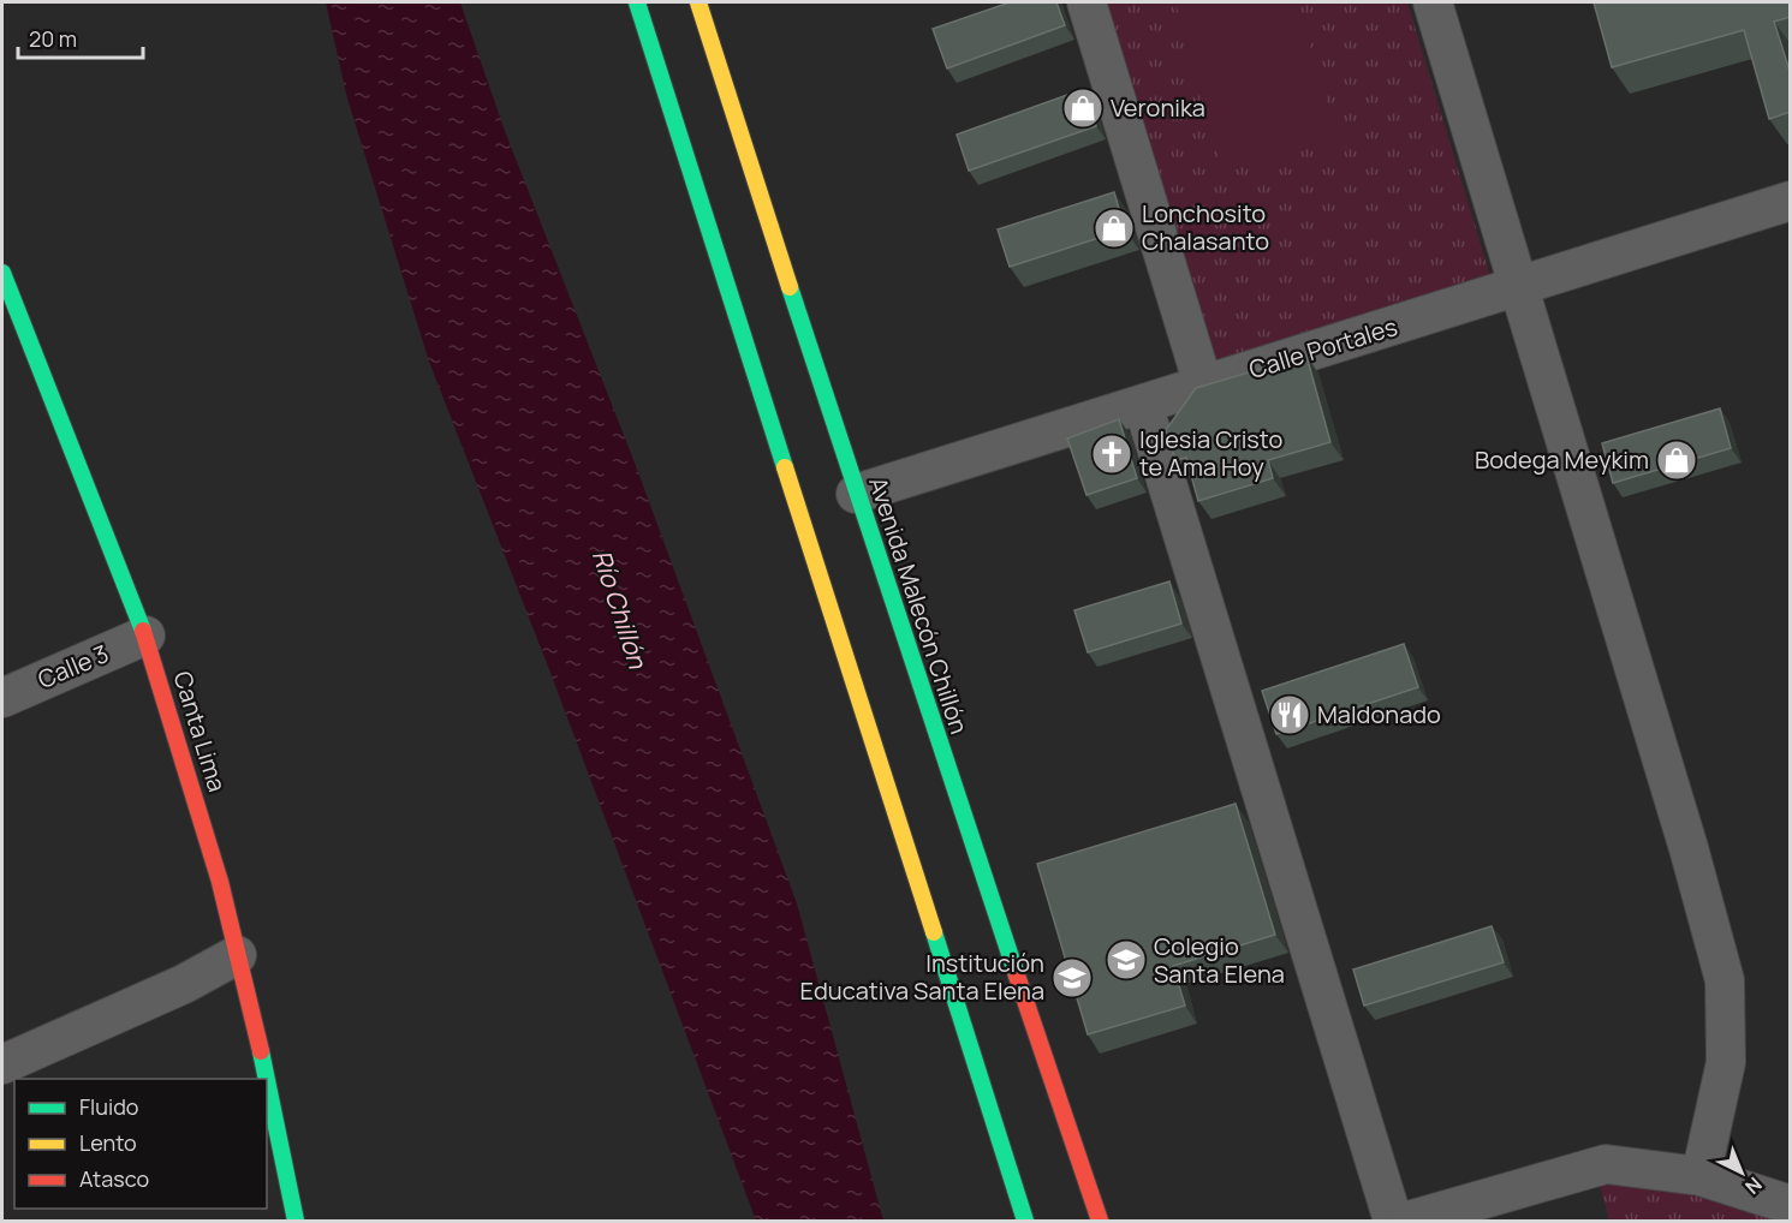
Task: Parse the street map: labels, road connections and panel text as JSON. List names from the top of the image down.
{
  "streets": {
    "main road": ["Avenida Malecón Chillón", "Canta Lima"],
    "street": ["Calle Portales", "Calle 3"]
  },
  "crossings": [
    ["Calle Portales", "Avenida Malecón Chillón"],
    ["Calle 3", "Canta Lima"]
  ],
  "water": ["Río Chillón"],
  "places": {
    "shop": ["Veronika", "Lonchosito Chalasanto", "Bodega Meykim"],
    "church": ["Iglesia Cristo te Ama Hoy"],
    "restaurant": ["Maldonado"],
    "school or university": ["Colegio Santa Elena", "Institución Educativa Santa Elena"]
  },
  "legend": ["Fluido", "Lento", "Atasco"],
  "scale_bar": "20 m",
  "north": "bottom right"
}
